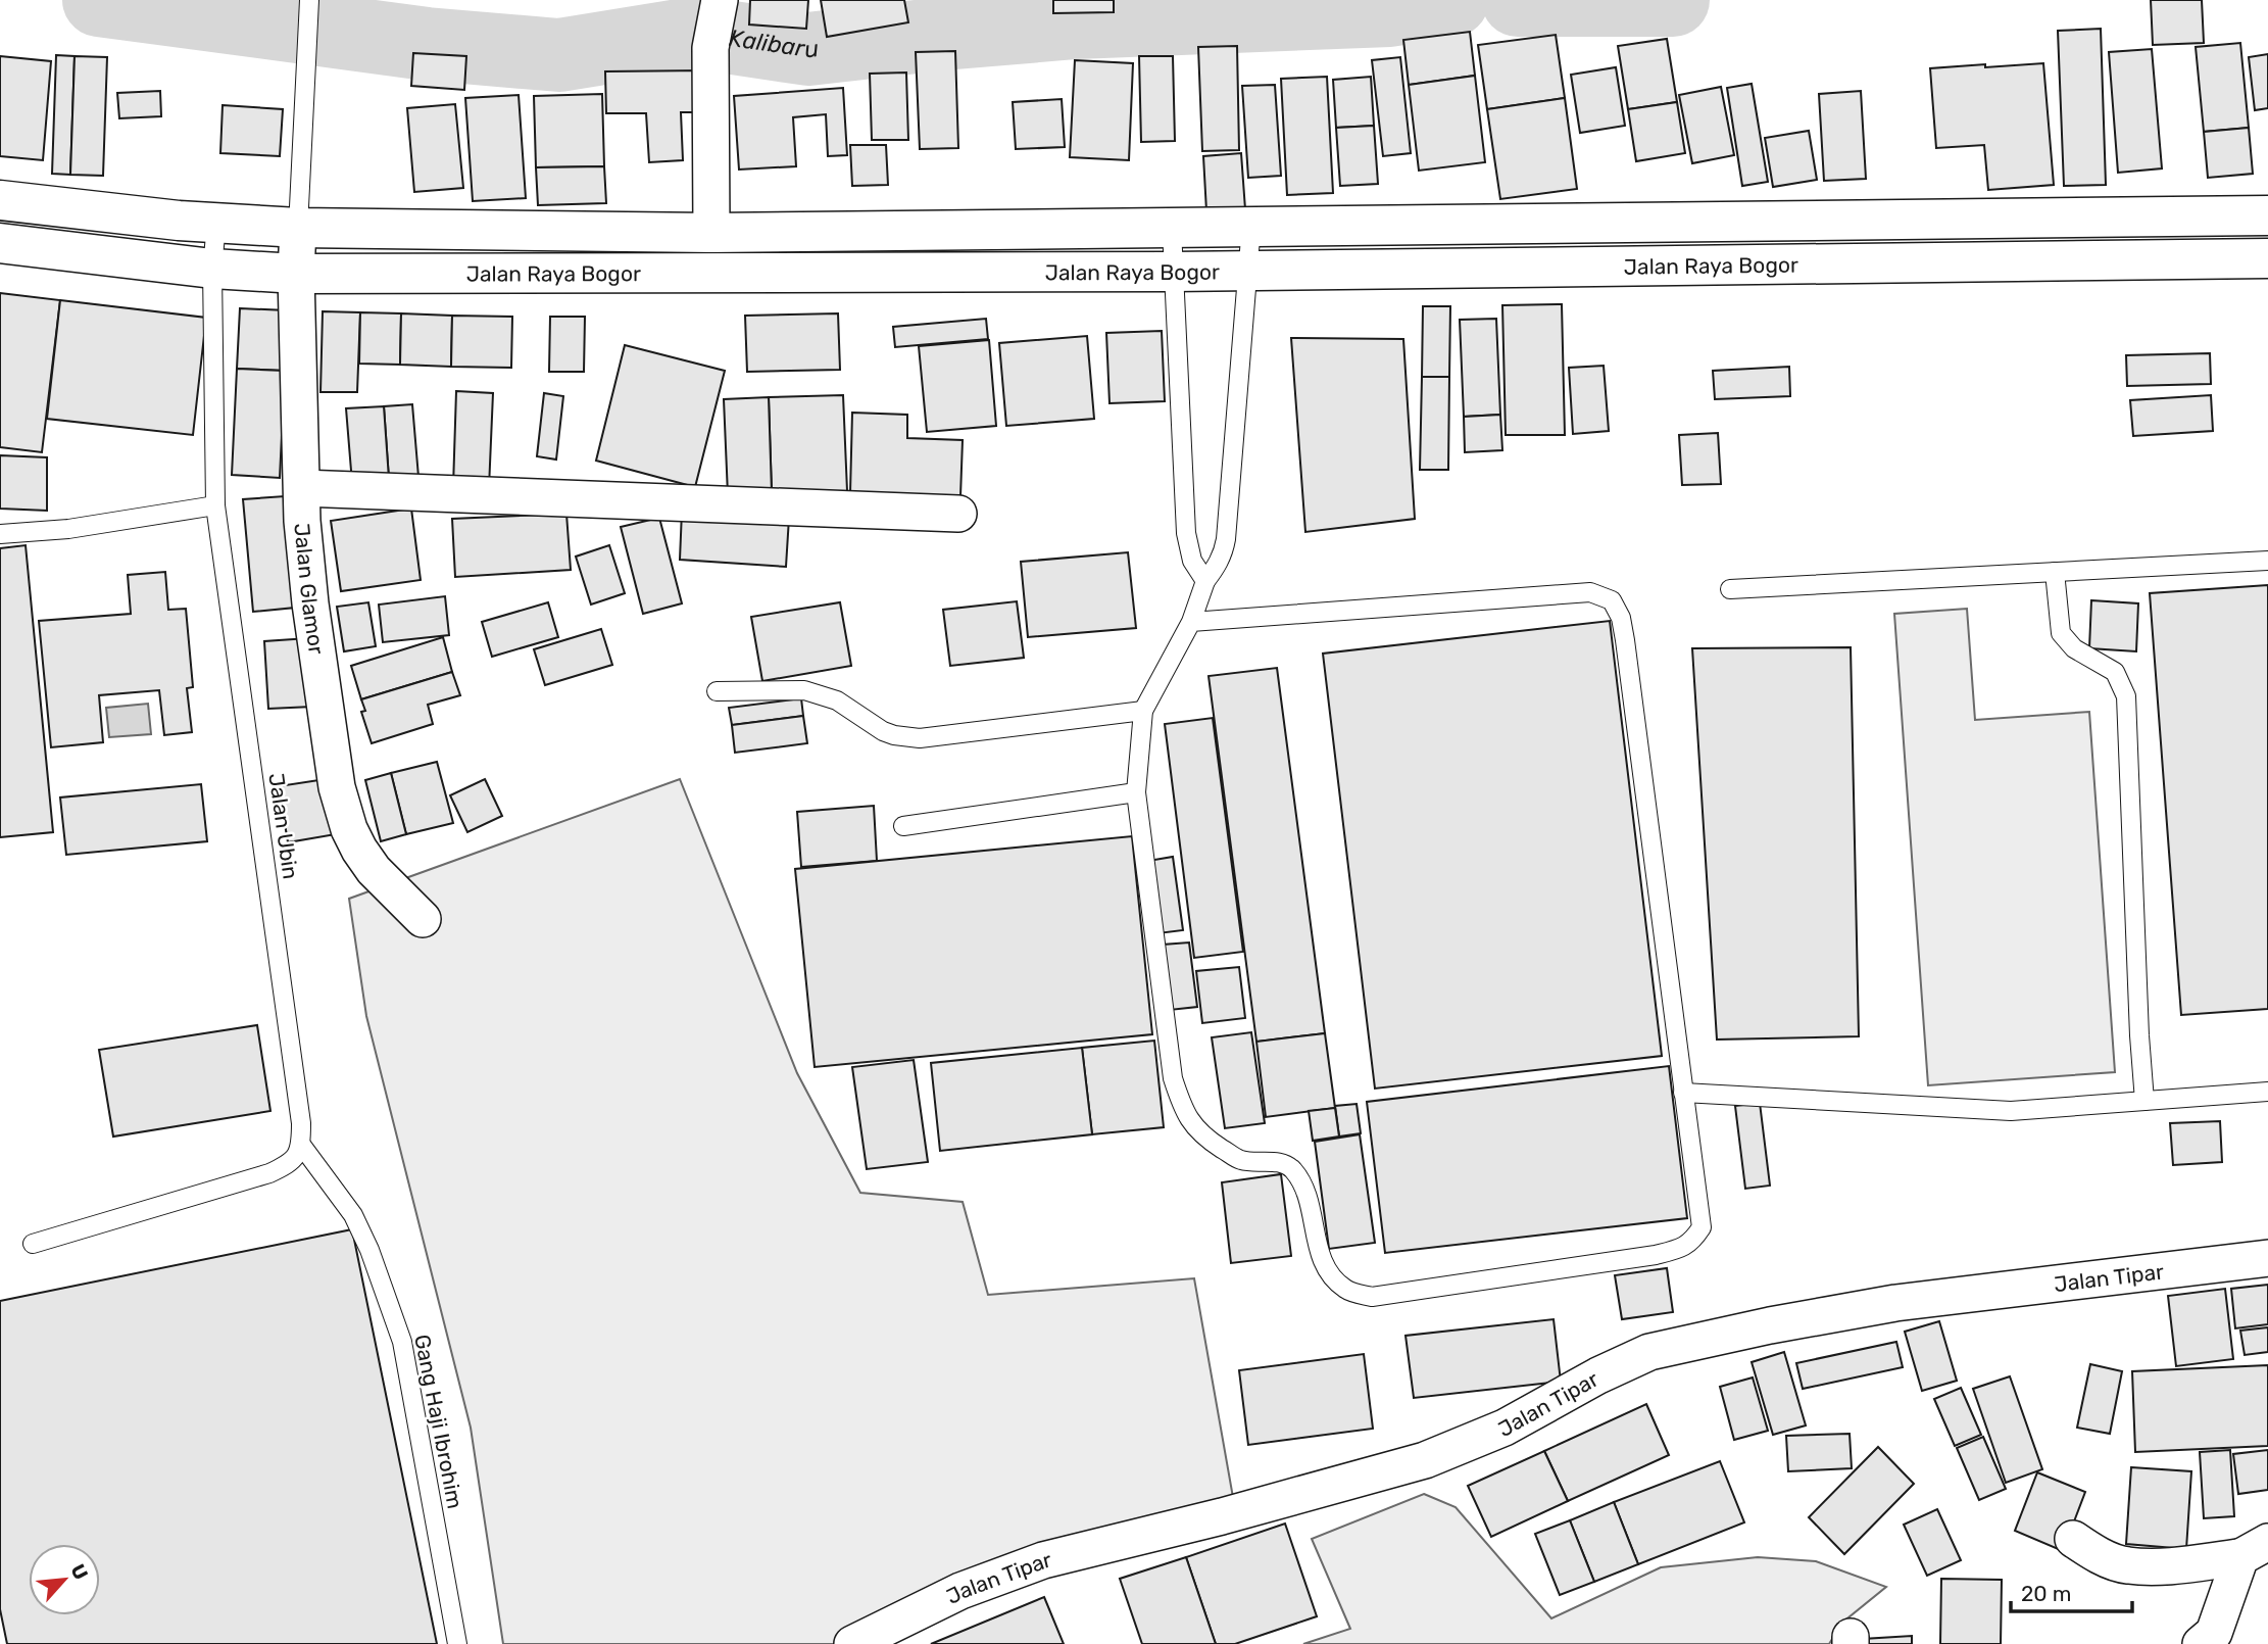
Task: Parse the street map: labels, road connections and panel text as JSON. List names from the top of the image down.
{
  "streets": {
    "highway": ["Jalan Raya Bogor"],
    "street": ["Jalan Glamor", "Jalan Tipar"],
    "lane": ["Jalan Ubin", "Gang Haji Ibrohim"]
  },
  "crossings": [
    ["Jalan Raya Bogor", "Jalan Glamor"],
    ["Jalan Raya Bogor", "Jalan Ubin"],
    ["Jalan Ubin", "Gang Haji Ibrohim"]
  ],
  "water": ["Kalibaru"],
  "scale_bar": "20 m",
  "north": "top right"
}
